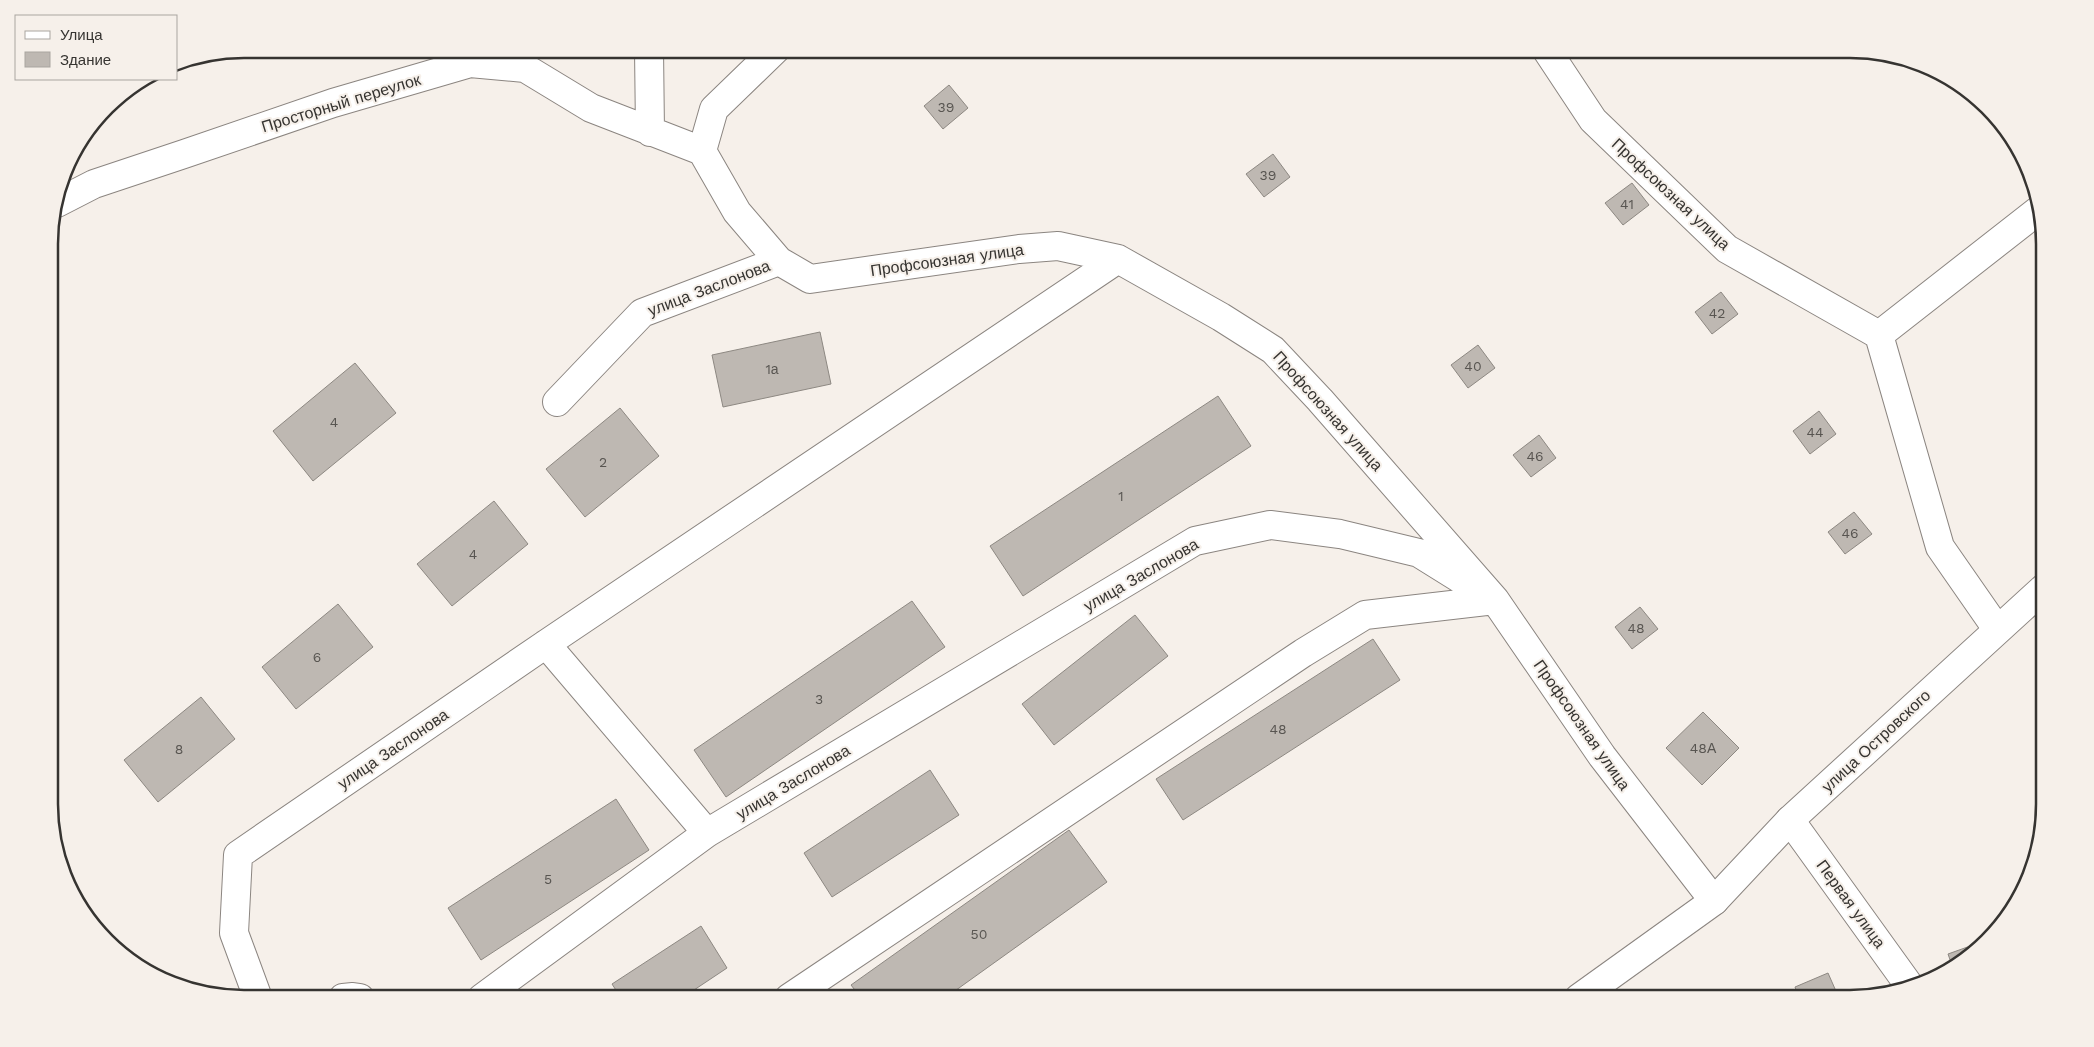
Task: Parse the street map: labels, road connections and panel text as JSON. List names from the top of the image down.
{
  "streets": {
    "street": [
      "Просторный переулок",
      "Профсоюзная улица",
      "улица Заслонова",
      "улица Островского",
      "Первая улица"
    ]
  },
  "crossings": [
    ["Профсоюзная улица", "улица Заслонова"],
    ["Профсоюзная улица", "улица Островского"],
    ["улица Островского", "Первая улица"]
  ],
  "house_numbers": [
    "39",
    "39",
    "41",
    "42",
    "40",
    "1а",
    "4",
    "44",
    "46",
    "2",
    "1",
    "46",
    "4",
    "48",
    "6",
    "3",
    "48",
    "48А",
    "8",
    "5",
    "50"
  ],
  "legend": ["Улица", "Здание"]
}
